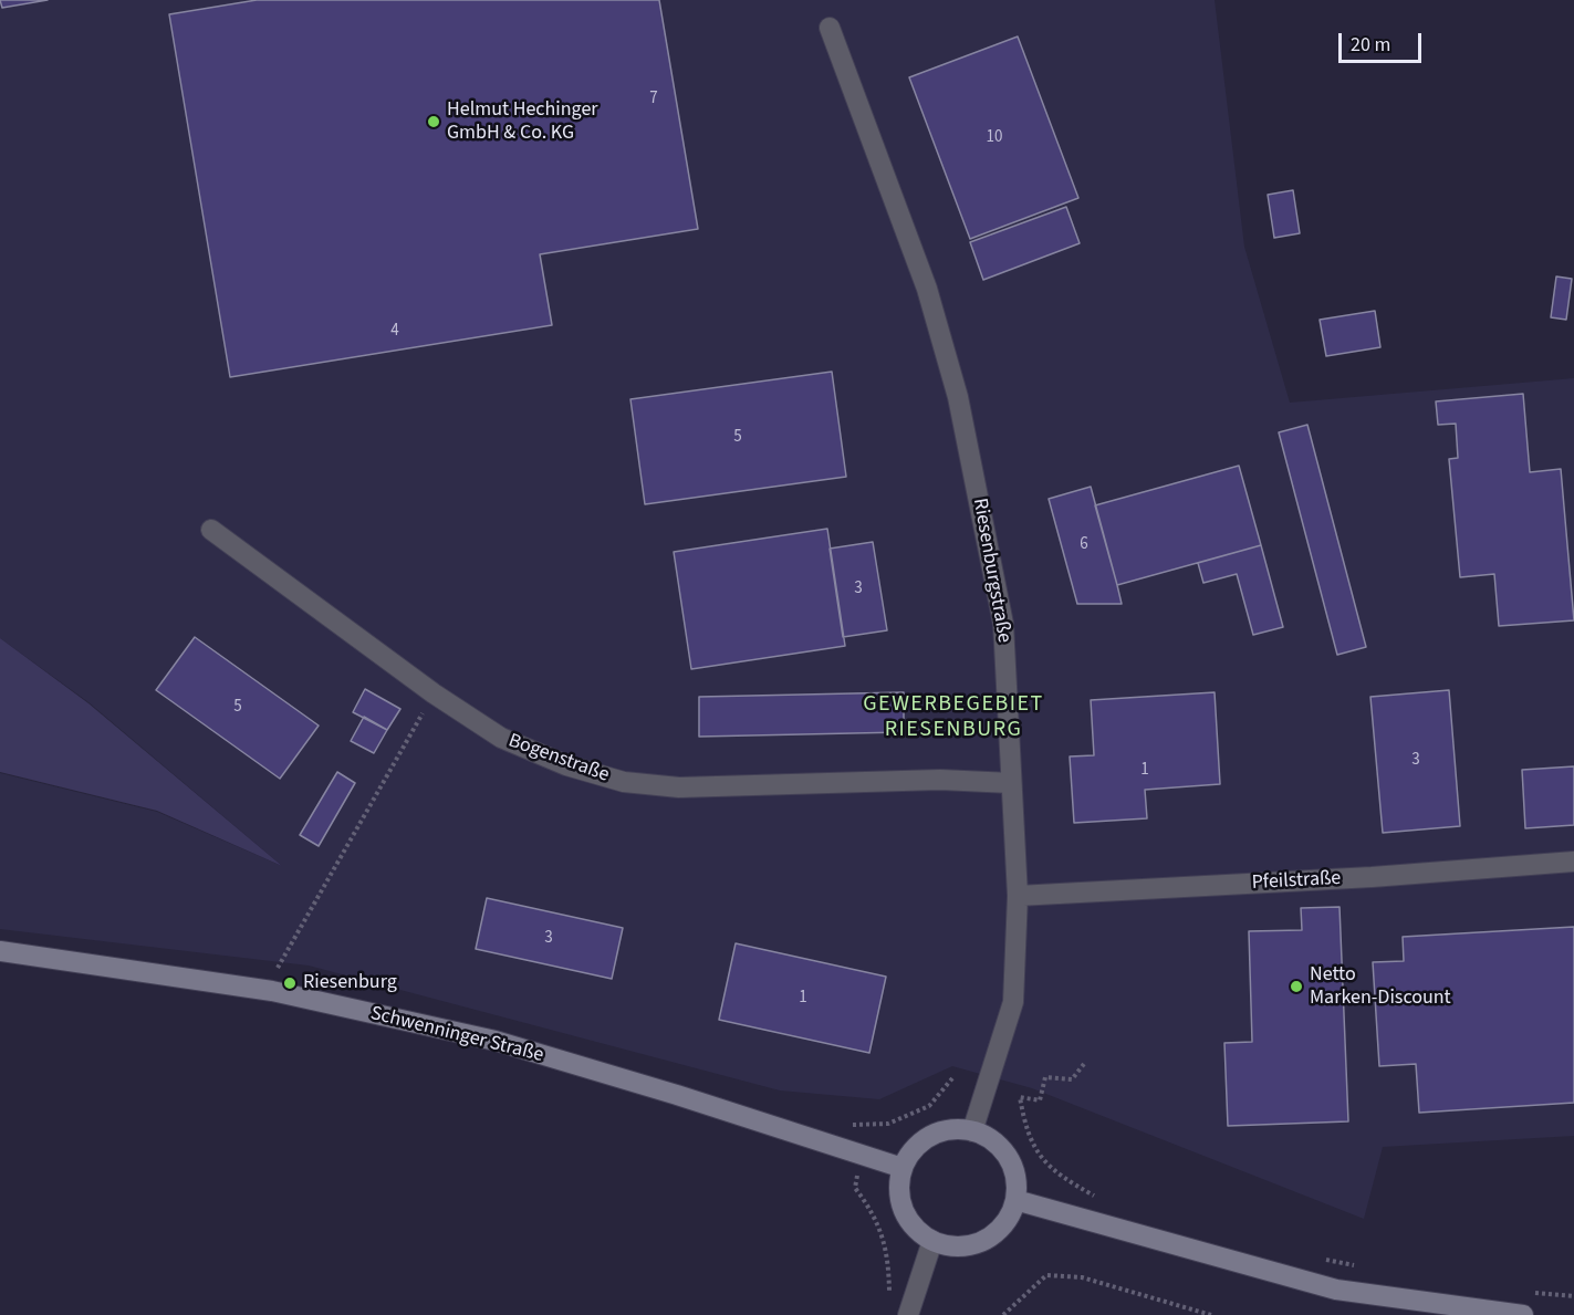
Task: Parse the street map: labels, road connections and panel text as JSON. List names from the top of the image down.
{
  "streets": {
    "main road": ["Schwenninger Straße"],
    "street": ["Riesenburgstraße", "Bogenstraße", "Pfeilstraße"]
  },
  "crossings": [
    ["Riesenburgstraße", "Bogenstraße"],
    ["Riesenburgstraße", "Pfeilstraße"],
    ["Riesenburgstraße", "Schwenninger Straße"]
  ],
  "districts": ["GEWERBEGEBIET RIESENBURG"],
  "places": ["Helmut Hechinger GmbH & Co. KG", "Riesenburg", "Netto Marken-Discount"],
  "house_numbers": [
    "7",
    "10",
    "4",
    "5",
    "6",
    "3",
    "5",
    "3",
    "1",
    "3",
    "1"
  ],
  "scale_bar": "20 m"
}
